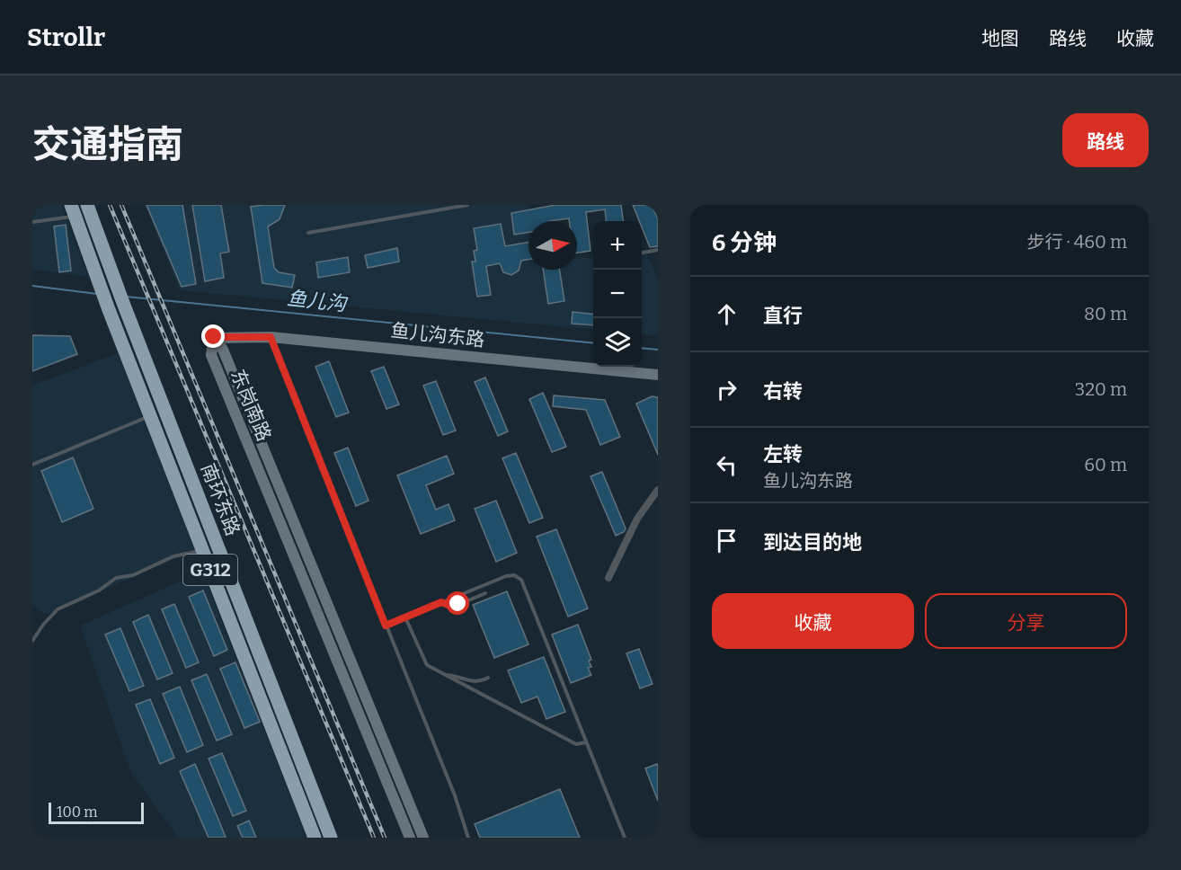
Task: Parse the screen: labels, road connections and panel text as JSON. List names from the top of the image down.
{
  "streets": {
    "highway": ["南环东路", "G312"],
    "street": ["鱼儿沟东路", "东岗南路"]
  },
  "crossings": [
    ["鱼儿沟东路", "东岗南路"]
  ],
  "water": ["鱼儿沟"],
  "scale_bar": "100 m",
  "north": "right",
  "page": {
    "header": "Strollr",
    "nav": ["地图", "路线", "收藏"],
    "title": "交通指南",
    "buttons": [
      "路线",
      ["收藏", "分享"]
    ],
    "heading": ["6 分钟", "步行 · 460 m"],
    "map_buttons": ["+", "−"],
    "list": [
      ["直行", "80 m"],
      ["右转", "320 m"],
      ["左转", "鱼儿沟东路", "60 m"],
      "到达目的地"
    ],
    "scale": "100 m"
  }
}
